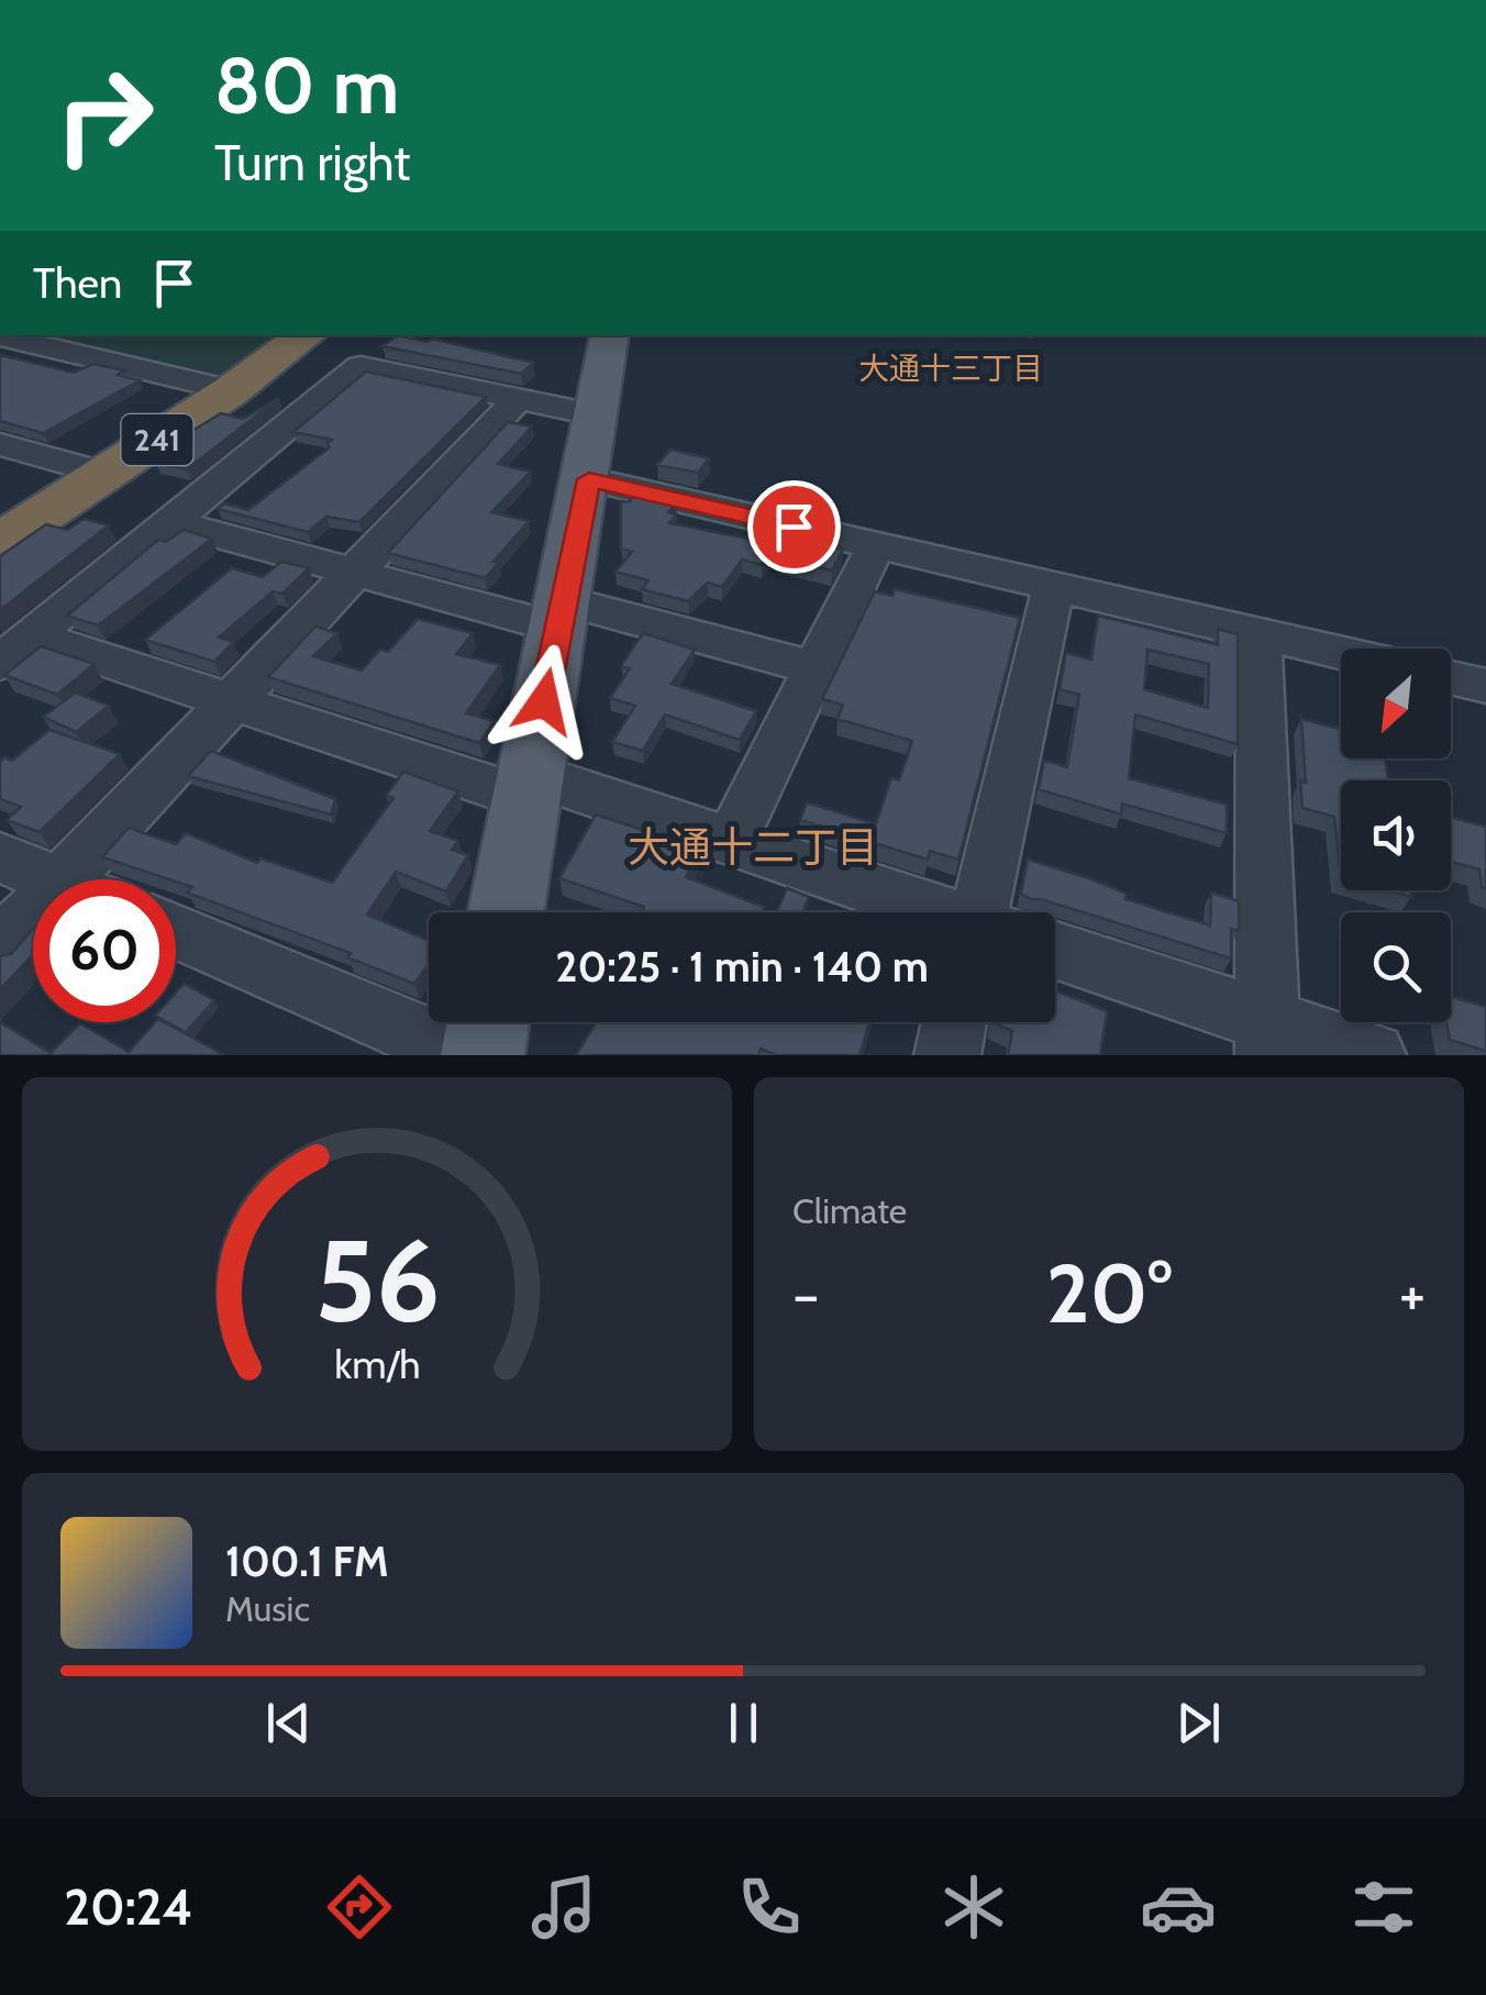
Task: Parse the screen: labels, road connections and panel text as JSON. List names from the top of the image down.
{
  "streets": {
    "highway": ["241"]
  },
  "districts": ["大通十三丁目", "大通十二丁目"],
  "north": "bottom left",
  "page": {
    "turn": ["80 m", "Turn right"],
    "then": "Then",
    "limit": "60",
    "trip": "20:25 · 1 min · 140 m",
    "tile": "Climate",
    "heat": ["−", "20°", "+"],
    "song": ["100.1 FM", "Music"],
    "tabs": "20:24",
    "gauge": ["56", "km/h"]
  }
}
